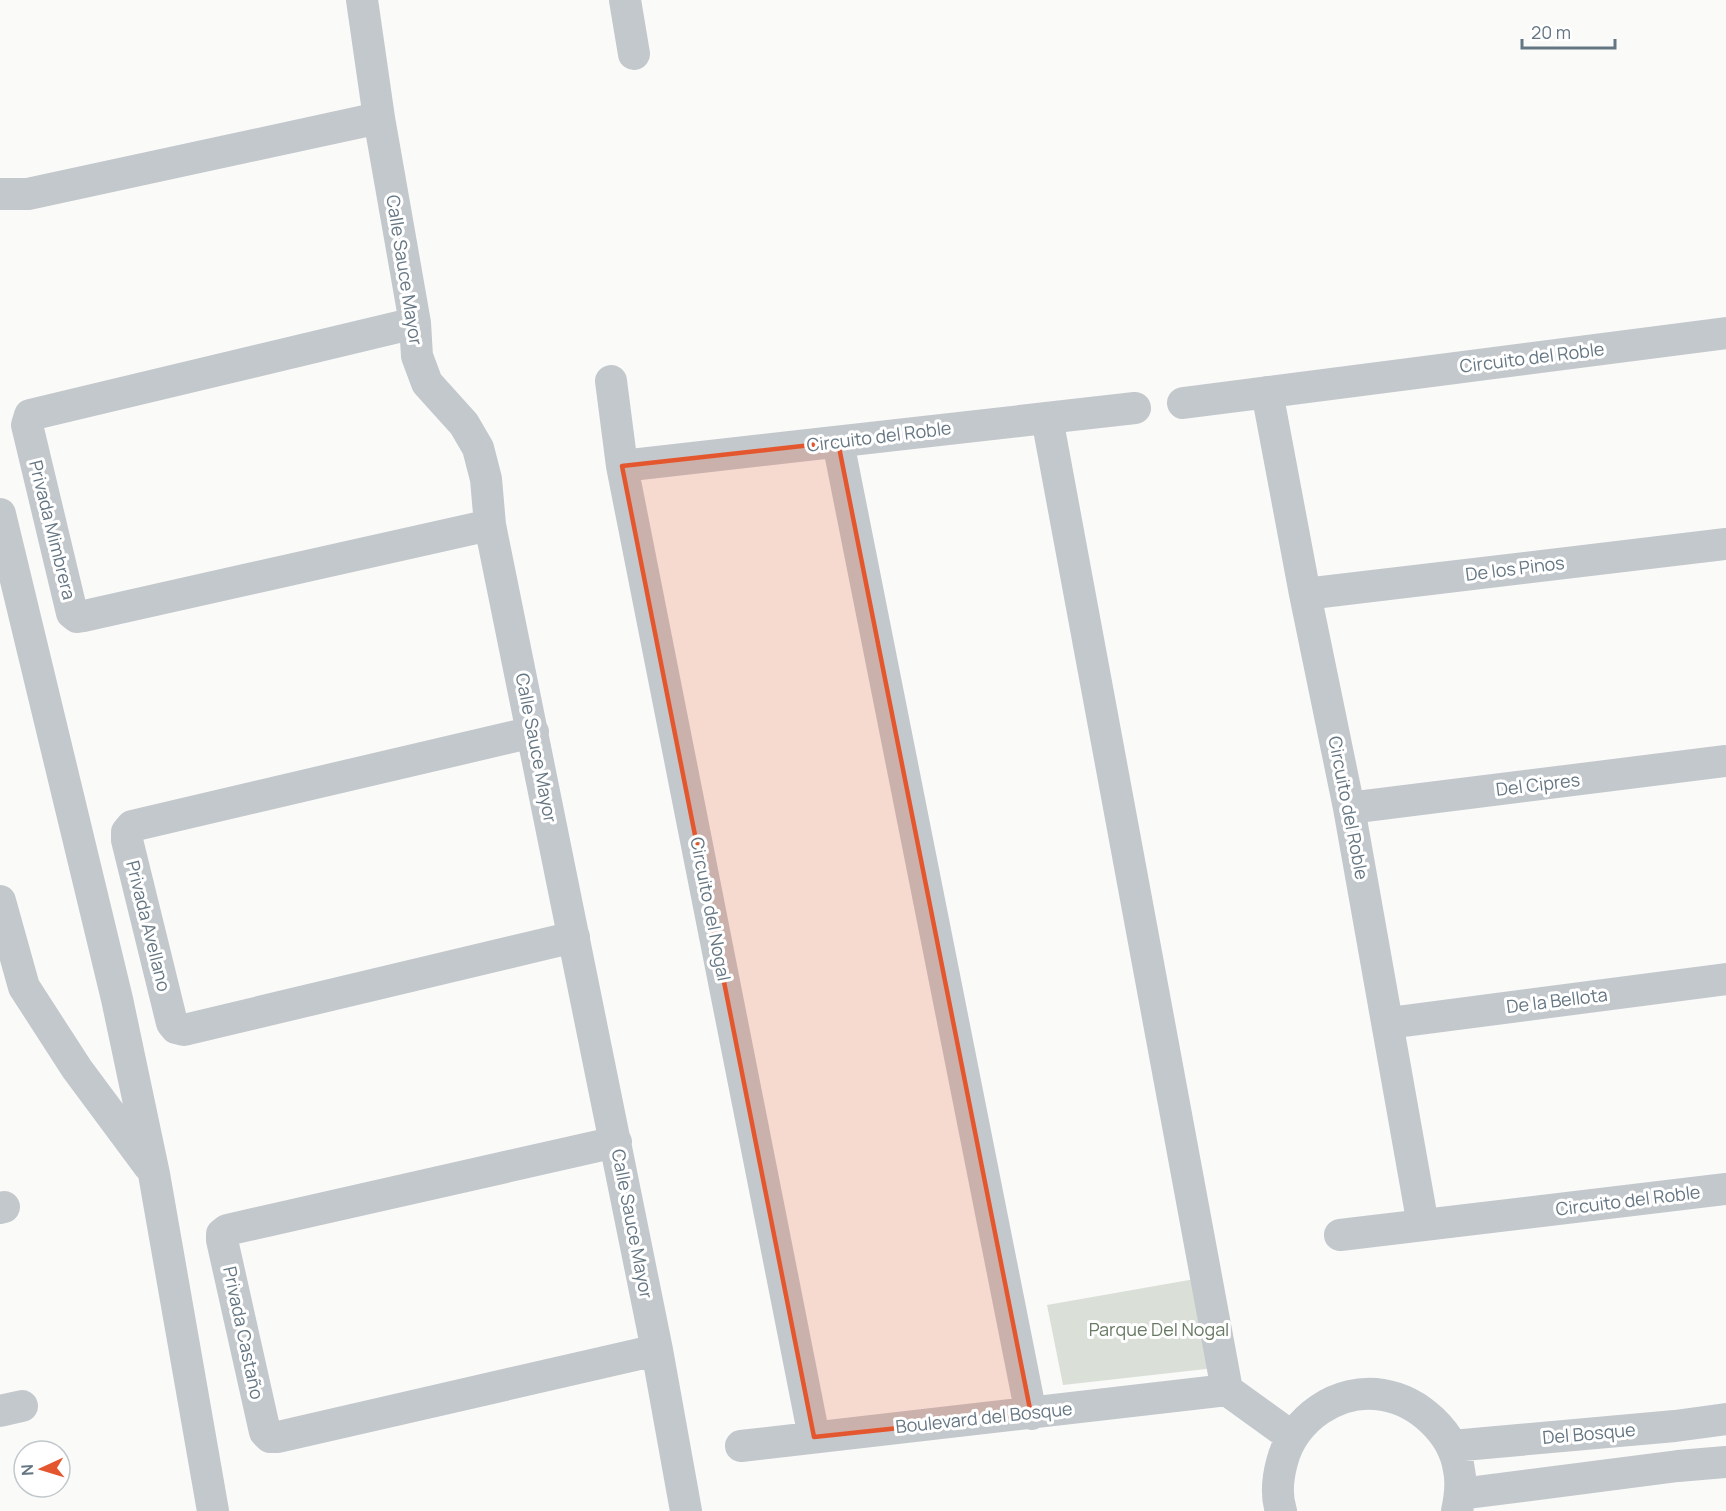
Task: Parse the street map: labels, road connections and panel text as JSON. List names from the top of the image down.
{
  "streets": {
    "street": [
      "Calle Sauce Mayor",
      "Circuito del Roble",
      "Privada Mimbrera",
      "De los Pinos",
      "Del Cipres",
      "Circuito del Nogal",
      "Privada Avellano",
      "De la Bellota",
      "Privada Castaño",
      "Boulevard del Bosque",
      "Del Bosque"
    ]
  },
  "crossings": [
    ["Calle Sauce Mayor", "Privada Mimbrera"],
    ["Calle Sauce Mayor", "Privada Avellano"],
    ["Calle Sauce Mayor", "Privada Castaño"],
    ["Circuito del Roble", "De los Pinos"],
    ["Circuito del Roble", "Del Cipres"],
    ["Circuito del Roble", "Circuito del Nogal"],
    ["Circuito del Roble", "De la Bellota"],
    ["Circuito del Nogal", "Boulevard del Bosque"]
  ],
  "parks": ["Parque Del Nogal"],
  "scale_bar": "20 m",
  "north": "left"
}
